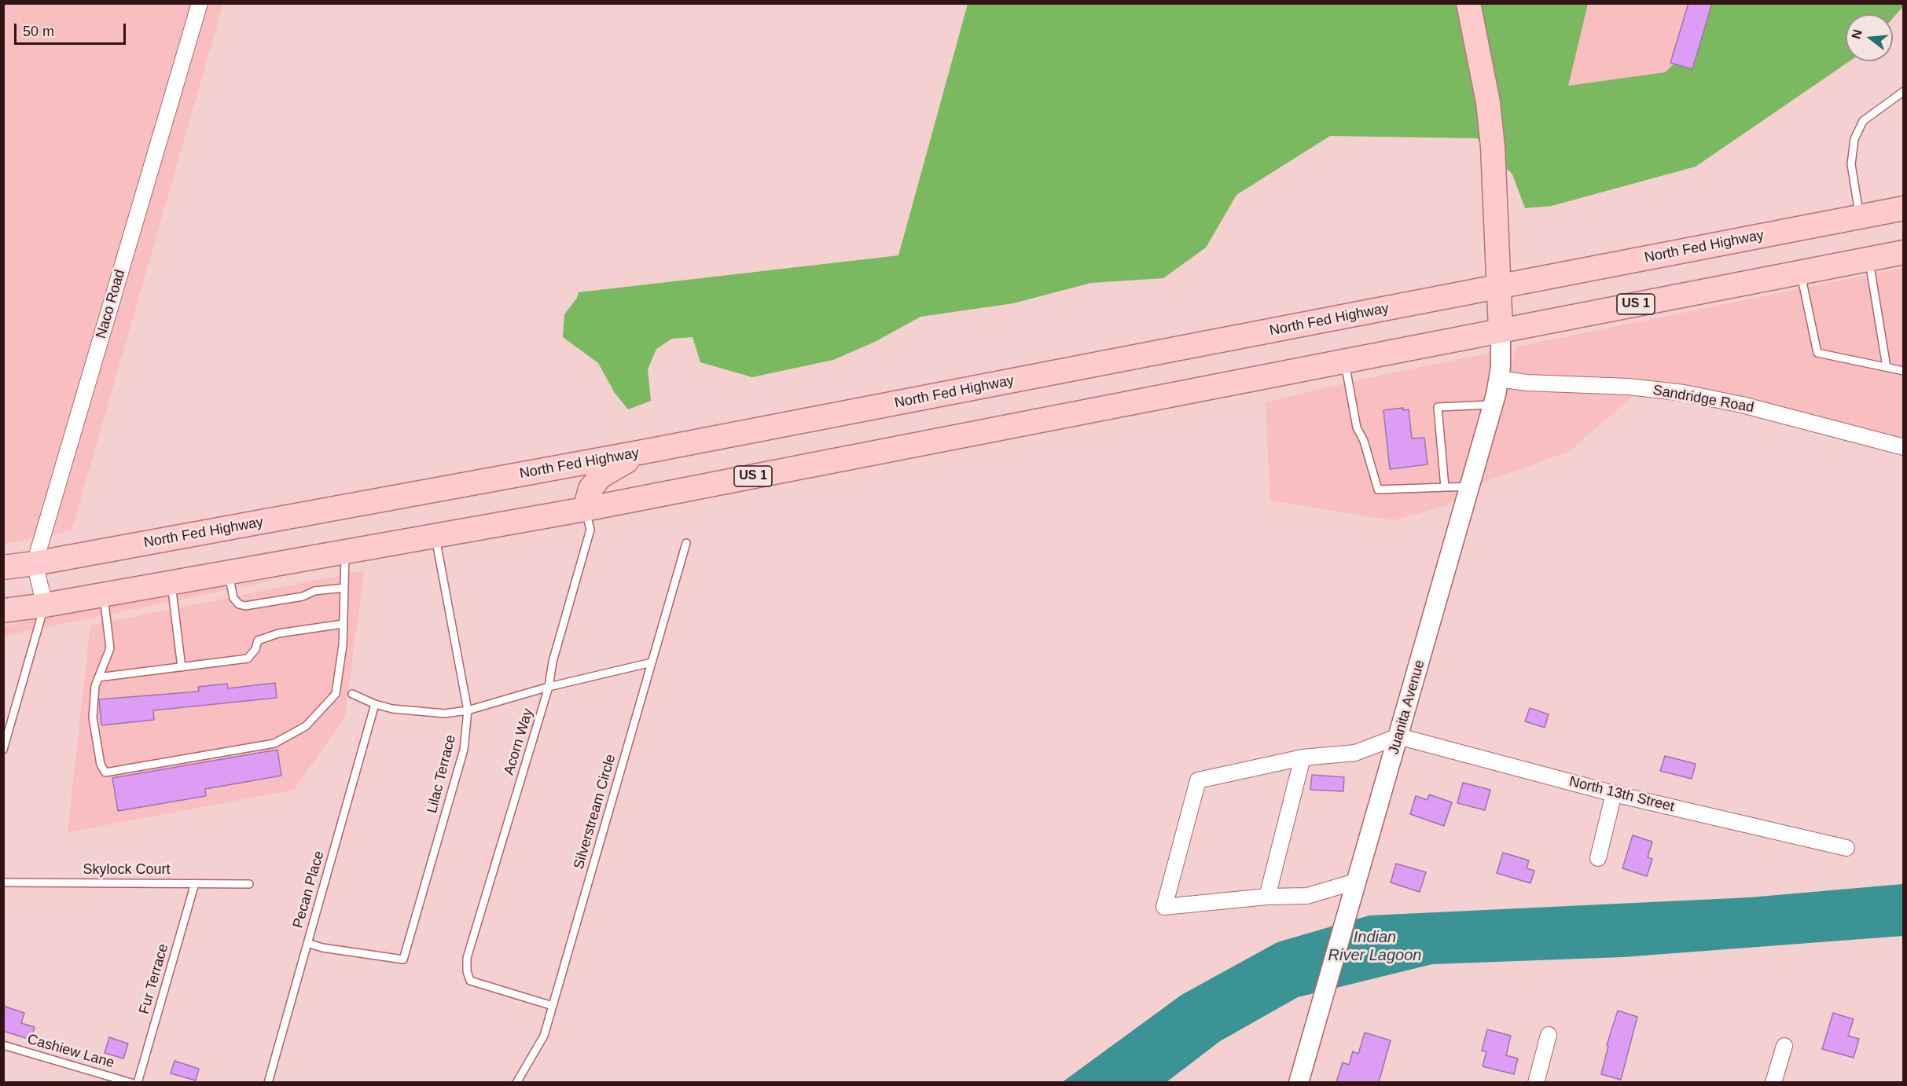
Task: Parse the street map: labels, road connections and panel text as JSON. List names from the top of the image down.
{
  "streets": {
    "main road": ["North Fed Highway", "US 1"],
    "street": [
      "Naco Road",
      "Sandridge Road",
      "Juanita Avenue",
      "North 13th Street"
    ],
    "lane": [
      "Acorn Way",
      "Lilac Terrace",
      "Silverstream Circle",
      "Skylock Court",
      "Pecan Place",
      "Fur Terrace",
      "Cashiew Lane"
    ]
  },
  "crossings": [
    ["North Fed Highway", "Naco Road"],
    ["US 1", "Juanita Avenue"],
    ["US 1", "Acorn Way"],
    ["US 1", "Lilac Terrace"],
    ["Sandridge Road", "Juanita Avenue"],
    ["Juanita Avenue", "North 13th Street"],
    ["Acorn Way", "Silverstream Circle"],
    ["Lilac Terrace", "Pecan Place"],
    ["Skylock Court", "Fur Terrace"]
  ],
  "water": ["Indian River Lagoon"],
  "scale_bar": "50 m",
  "north": "left"
}
